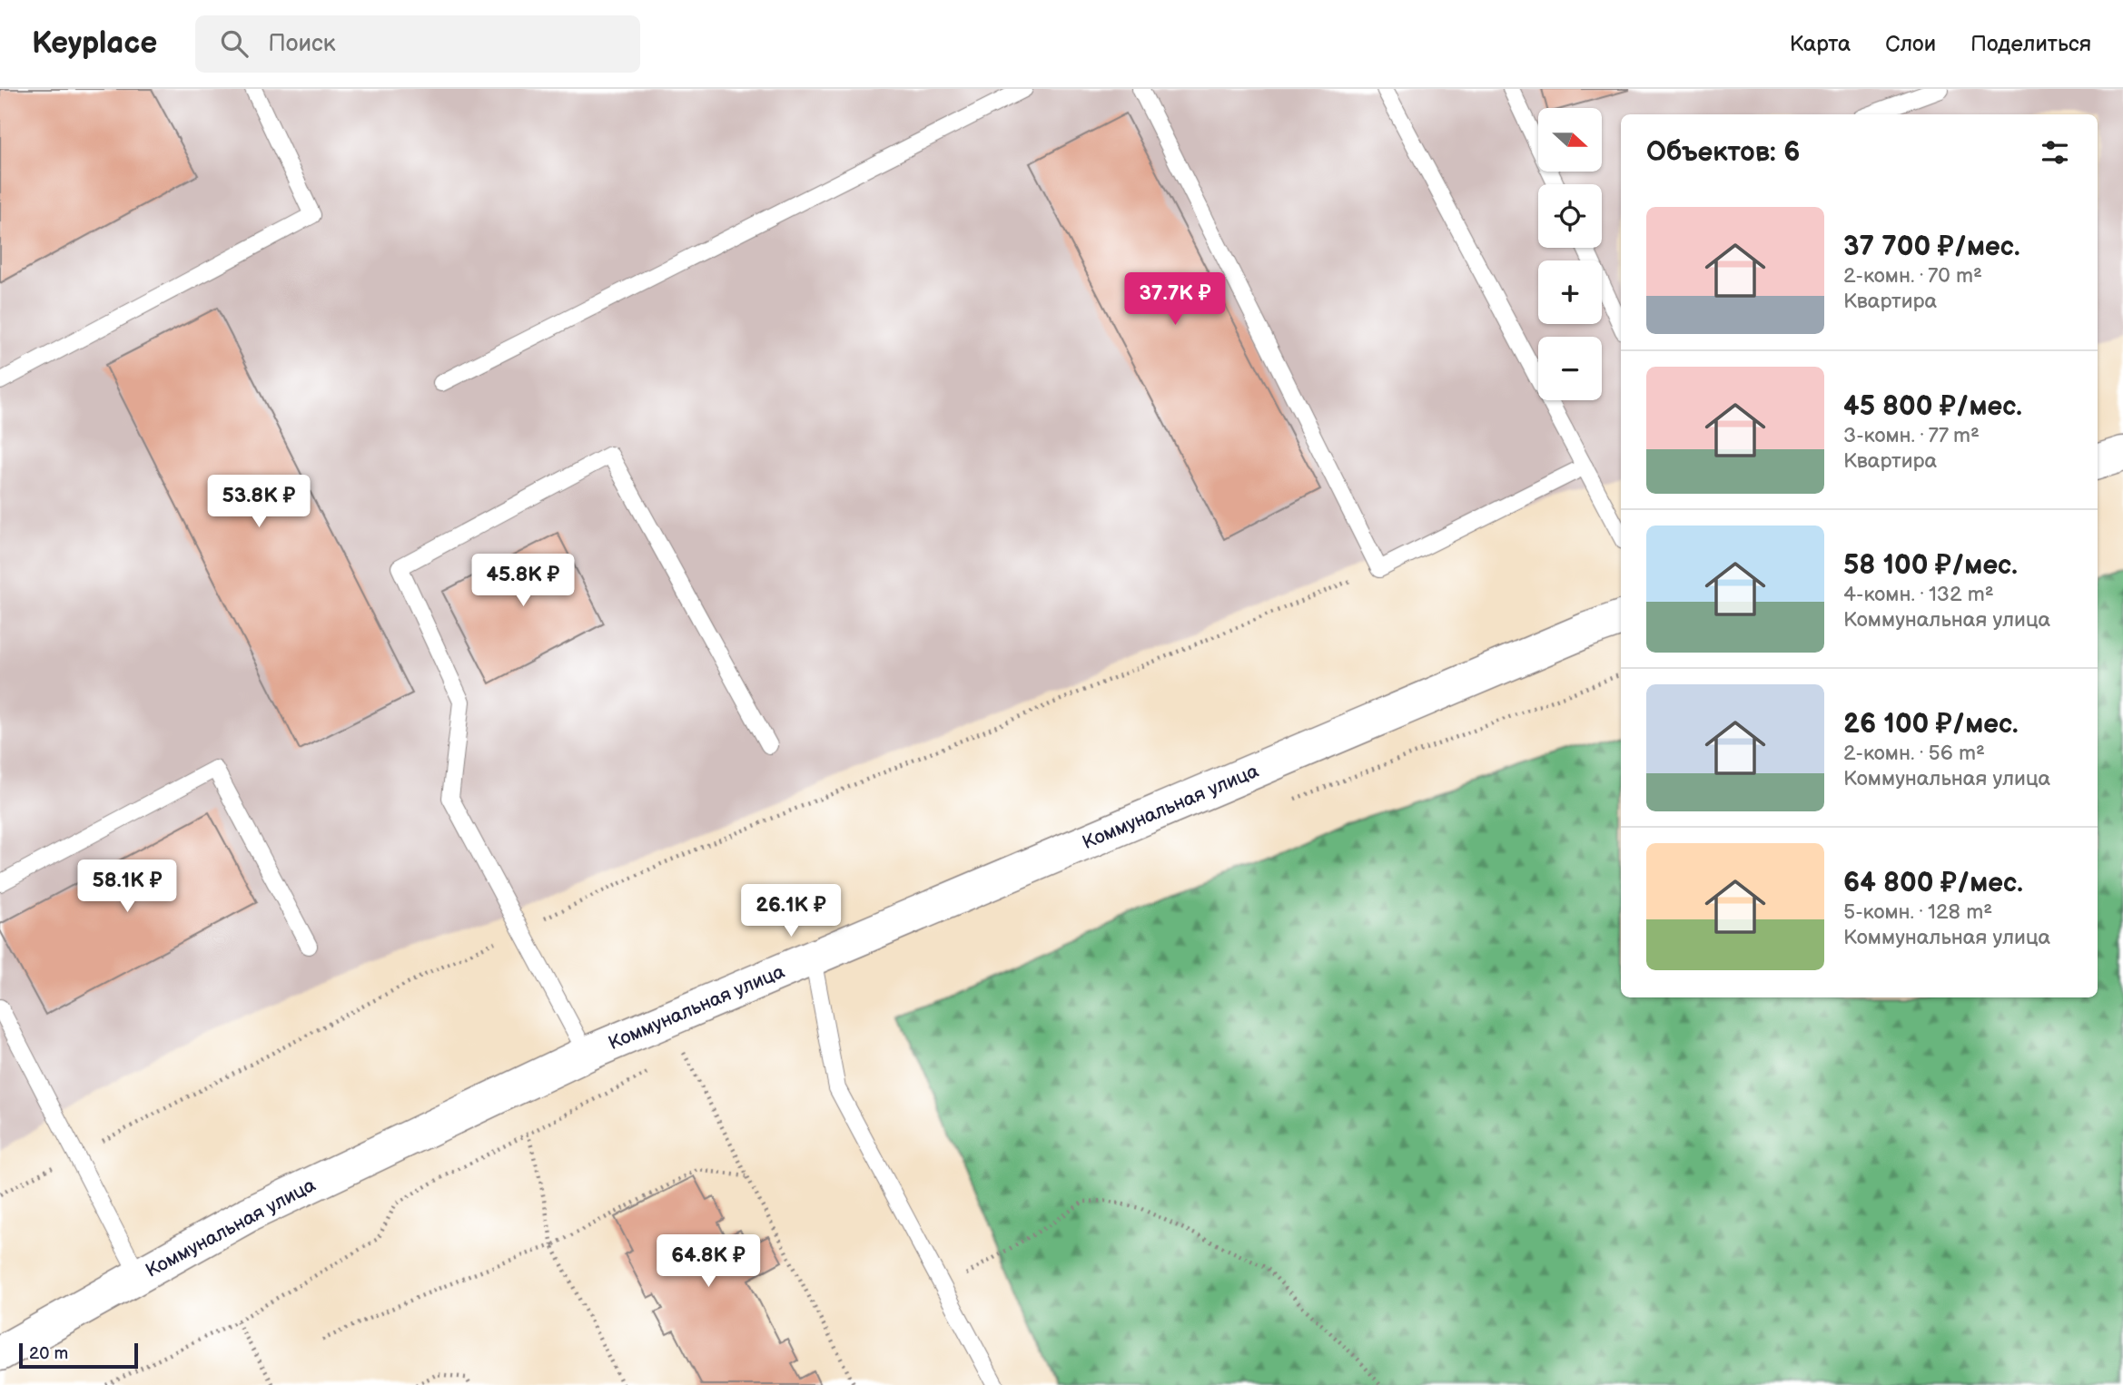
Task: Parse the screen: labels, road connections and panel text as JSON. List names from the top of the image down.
{
  "streets": {
    "street": ["Коммунальная улица"]
  },
  "scale_bar": "20 m",
  "north": "right",
  "page": {
    "header": "Keyplace",
    "search": "Поиск",
    "nav": ["Карта", "Слои", "Поделиться"],
    "map_buttons": ["+", "−"],
    "heading": "Объектов: 6",
    "list": [
      {
        "name": "37 700 ₽/мес.",
        "note": "2-комн. · 70 m² · Квартира"
      },
      {
        "name": "45 800 ₽/мес.",
        "note": "3-комн. · 77 m² · Квартира"
      },
      {
        "name": "58 100 ₽/мес.",
        "note": "4-комн. · 132 m² · Коммунальная улица"
      },
      {
        "name": "26 100 ₽/мес.",
        "note": "2-комн. · 56 m² · Коммунальная улица"
      },
      {
        "name": "64 800 ₽/мес.",
        "note": "5-комн. · 128 m² · Коммунальная улица"
      }
    ],
    "price": [
      "37.7K ₽",
      "53.8K ₽",
      "45.8K ₽",
      "58.1K ₽",
      "26.1K ₽",
      "64.8K ₽"
    ],
    "scale": "20 m"
  }
}
